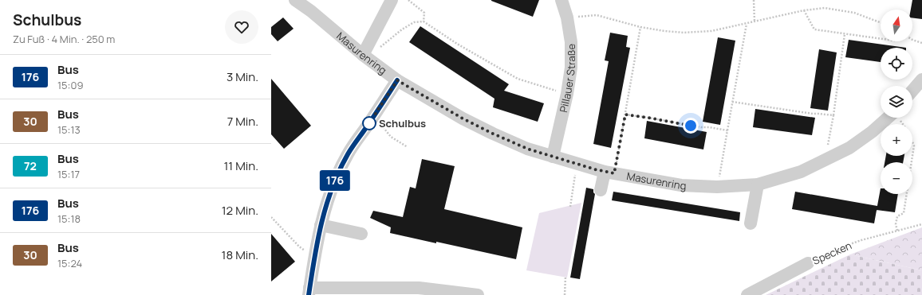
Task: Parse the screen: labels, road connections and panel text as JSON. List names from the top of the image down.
{
  "streets": {
    "street": ["Masurenring", "Pillauer Straße", "Specken"]
  },
  "crossings": [
    ["Masurenring", "Pillauer Straße"]
  ],
  "places": ["Schulbus"],
  "lines": ["bus line 176"],
  "north": "top",
  "page": {
    "heading": ["Schulbus", "Zu Fuß · 4 Min. · 250 m"],
    "on_map": "176",
    "map_buttons": ["+", "−"],
    "list": [
      {
        "mark": "176",
        "name": "Bus",
        "note": "15:09",
        "value": "3 Min."
      },
      {
        "mark": "30",
        "name": "Bus",
        "note": "15:13",
        "value": "7 Min."
      },
      {
        "mark": "72",
        "name": "Bus",
        "note": "15:17",
        "value": "11 Min."
      },
      {
        "mark": "176",
        "name": "Bus",
        "note": "15:18",
        "value": "12 Min."
      },
      {
        "mark": "30",
        "name": "Bus",
        "note": "15:24",
        "value": "18 Min."
      }
    ]
  }
}
